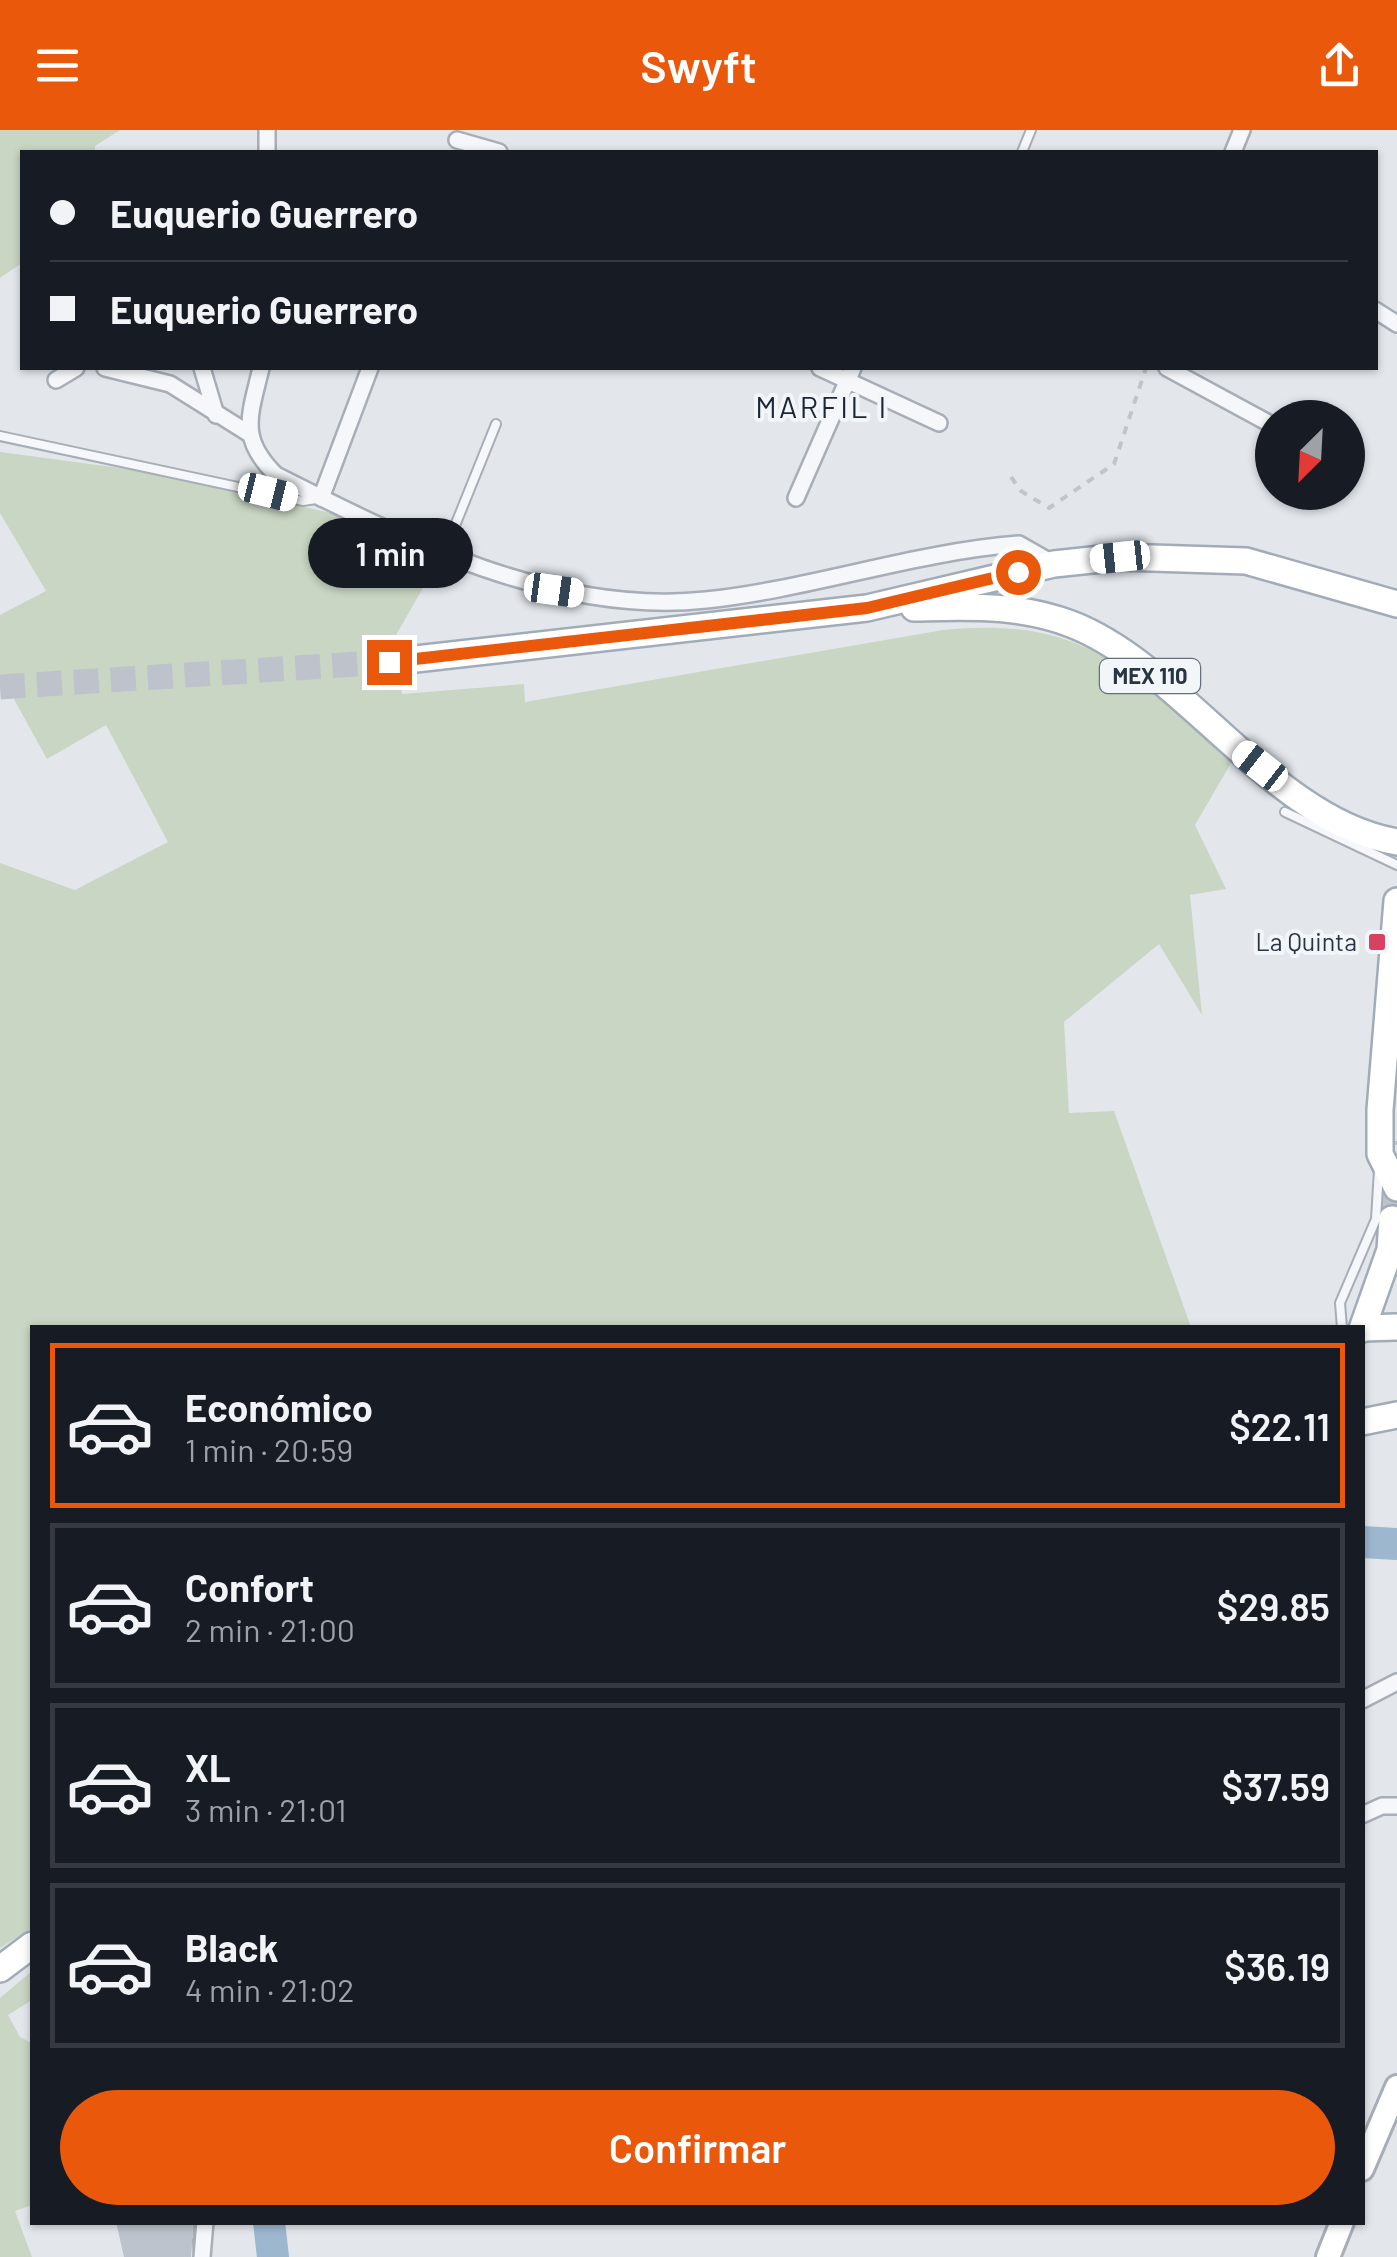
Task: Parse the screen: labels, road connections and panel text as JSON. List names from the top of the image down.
{
  "streets": {
    "main road": ["MEX 110"]
  },
  "districts": ["MARFIL I"],
  "places": {
    "transit": ["La Quinta"]
  },
  "north": "bottom left",
  "page": {
    "header": "Swyft",
    "banner": ["Euquerio Guerrero", "Euquerio Guerrero"],
    "bubble": "1 min",
    "list": [
      {
        "name": "Económico",
        "note": "1 min · 20:59",
        "value": "$22.11"
      },
      {
        "name": "Confort",
        "note": "2 min · 21:00",
        "value": "$29.85"
      },
      {
        "name": "XL",
        "note": "3 min · 21:01",
        "value": "$37.59"
      },
      {
        "name": "Black",
        "note": "4 min · 21:02",
        "value": "$36.19"
      }
    ],
    "buttons": "Confirmar"
  }
}
